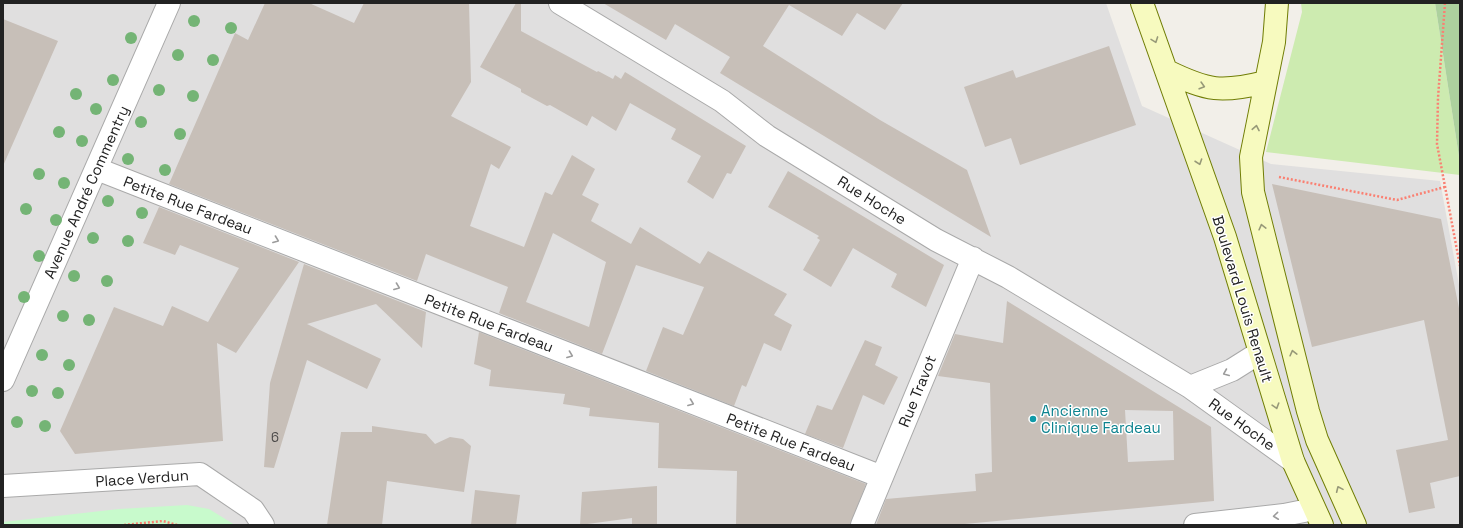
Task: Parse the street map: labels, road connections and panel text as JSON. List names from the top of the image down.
{
  "streets": {
    "main road": ["Boulevard Louis Renault"],
    "street": [
      "Avenue André Commentry",
      "Rue Hoche",
      "Petite Rue Fardeau",
      "Rue Travot",
      "Place Verdun"
    ]
  },
  "crossings": [
    ["Avenue André Commentry", "Petite Rue Fardeau"],
    ["Rue Hoche", "Boulevard Louis Renault"],
    ["Rue Hoche", "Rue Travot"],
    ["Petite Rue Fardeau", "Rue Travot"]
  ],
  "one_way": ["Petite Rue Fardeau"],
  "places": ["Ancienne Clinique Fardeau"],
  "house_numbers": ["6"]
}
